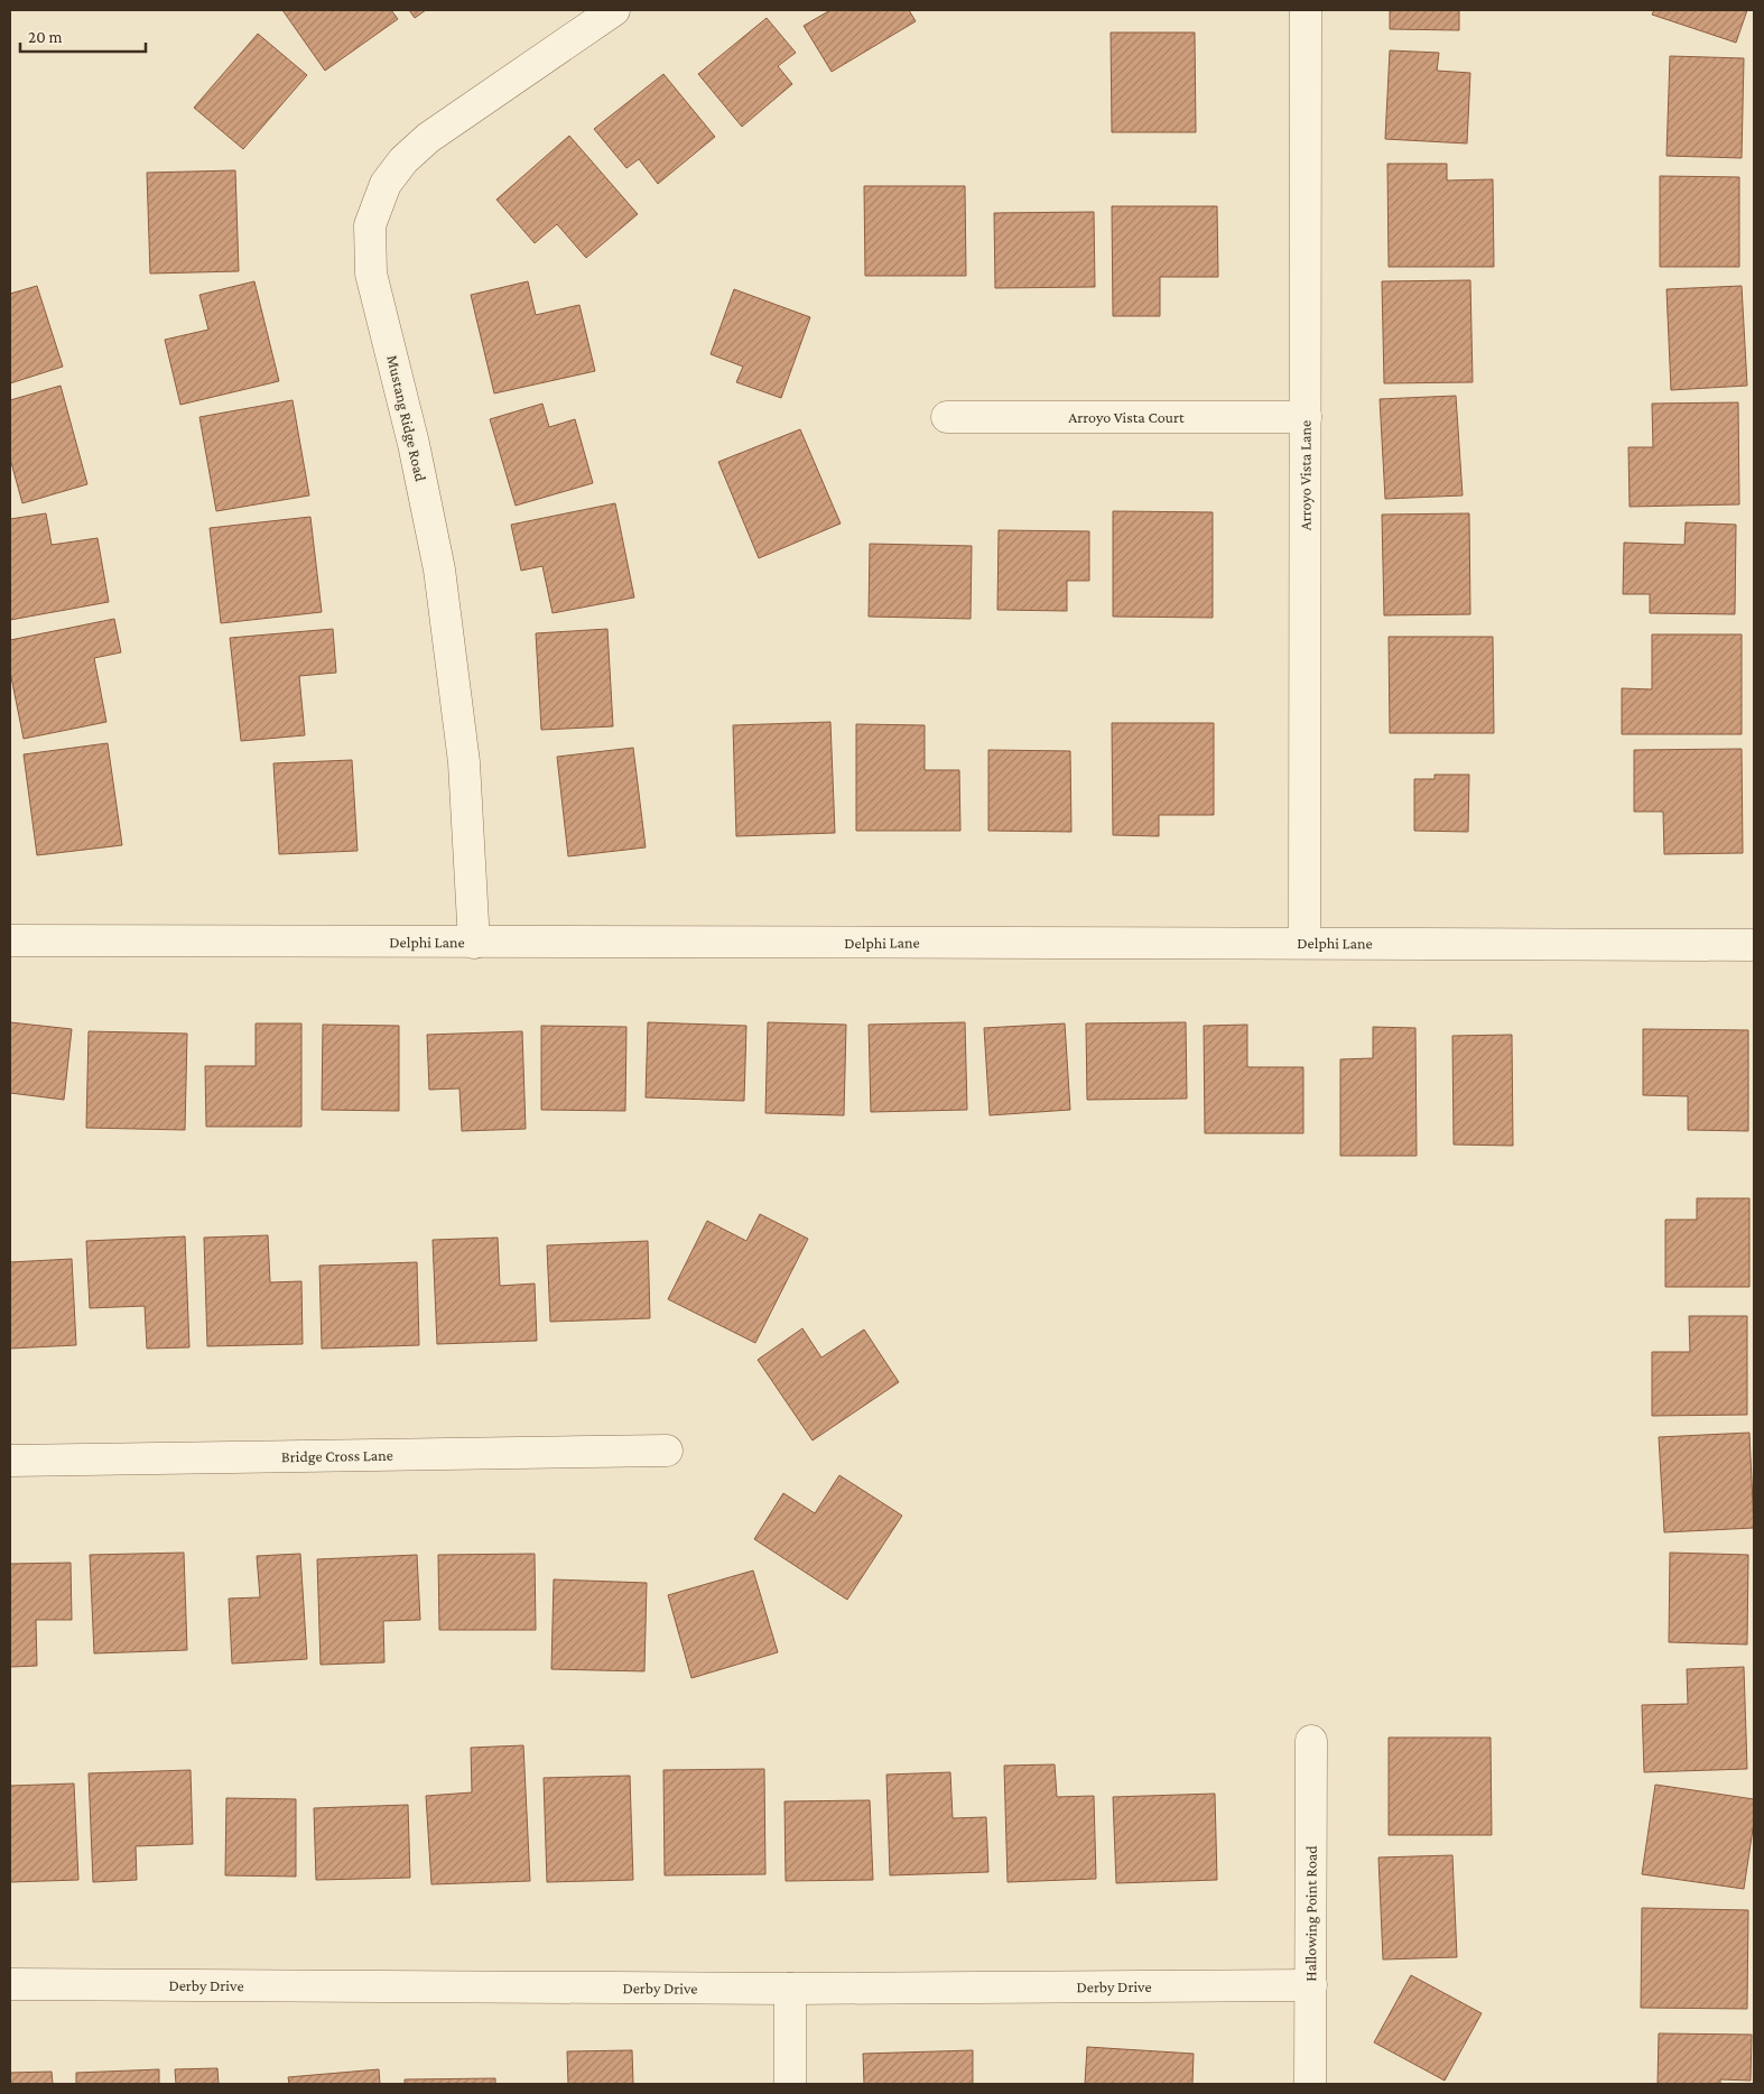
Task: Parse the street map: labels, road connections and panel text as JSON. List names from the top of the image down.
{
  "streets": {
    "street": [
      "Arroyo Vista Court",
      "Mustang Ridge Road",
      "Arroyo Vista Lane",
      "Delphi Lane",
      "Bridge Cross Lane",
      "Hallowing Point Road",
      "Derby Drive"
    ]
  },
  "crossings": [
    ["Arroyo Vista Court", "Arroyo Vista Lane"],
    ["Mustang Ridge Road", "Delphi Lane"],
    ["Arroyo Vista Lane", "Delphi Lane"],
    ["Hallowing Point Road", "Derby Drive"]
  ],
  "scale_bar": "20 m"
}
